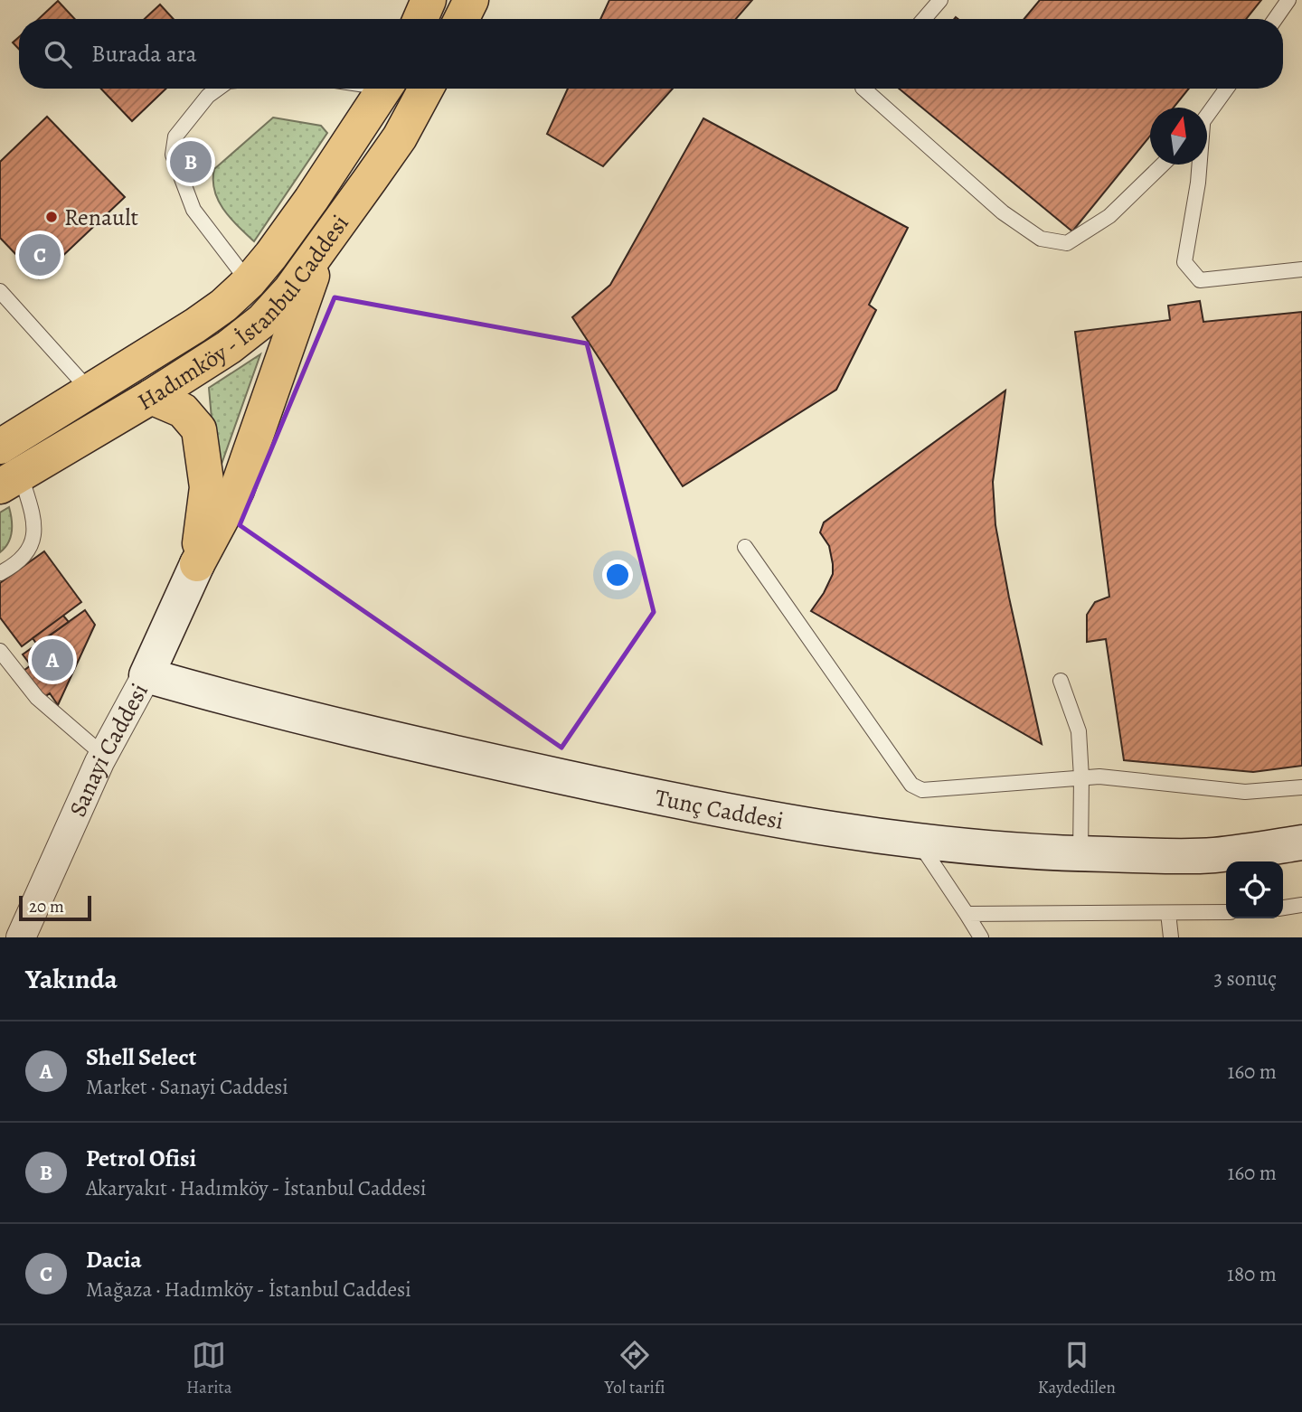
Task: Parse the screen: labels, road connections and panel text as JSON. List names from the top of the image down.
{
  "streets": {
    "main road": ["Hadımköy - İstanbul Caddesi", "Sanayi Caddesi", "Tunç Caddesi"]
  },
  "crossings": [
    ["Sanayi Caddesi", "Tunç Caddesi"]
  ],
  "places": ["Renault"],
  "scale_bar": "20 m",
  "north": "top",
  "page": {
    "search": "Burada ara",
    "pins": ["B", "C", "A"],
    "scale": "20 m",
    "heading": ["Yakında", "3 sonuç"],
    "list": [
      {
        "mark": "A",
        "name": "Shell Select",
        "note": "Market · Sanayi Caddesi",
        "value": "160 m"
      },
      {
        "mark": "B",
        "name": "Petrol Ofisi",
        "note": "Akaryakıt · Hadımköy - İstanbul Caddesi",
        "value": "160 m"
      },
      {
        "mark": "C",
        "name": "Dacia",
        "note": "Mağaza · Hadımköy - İstanbul Caddesi",
        "value": "180 m"
      }
    ],
    "nav": ["Harita", "Yol tarifi", "Kaydedilen"]
  }
}
